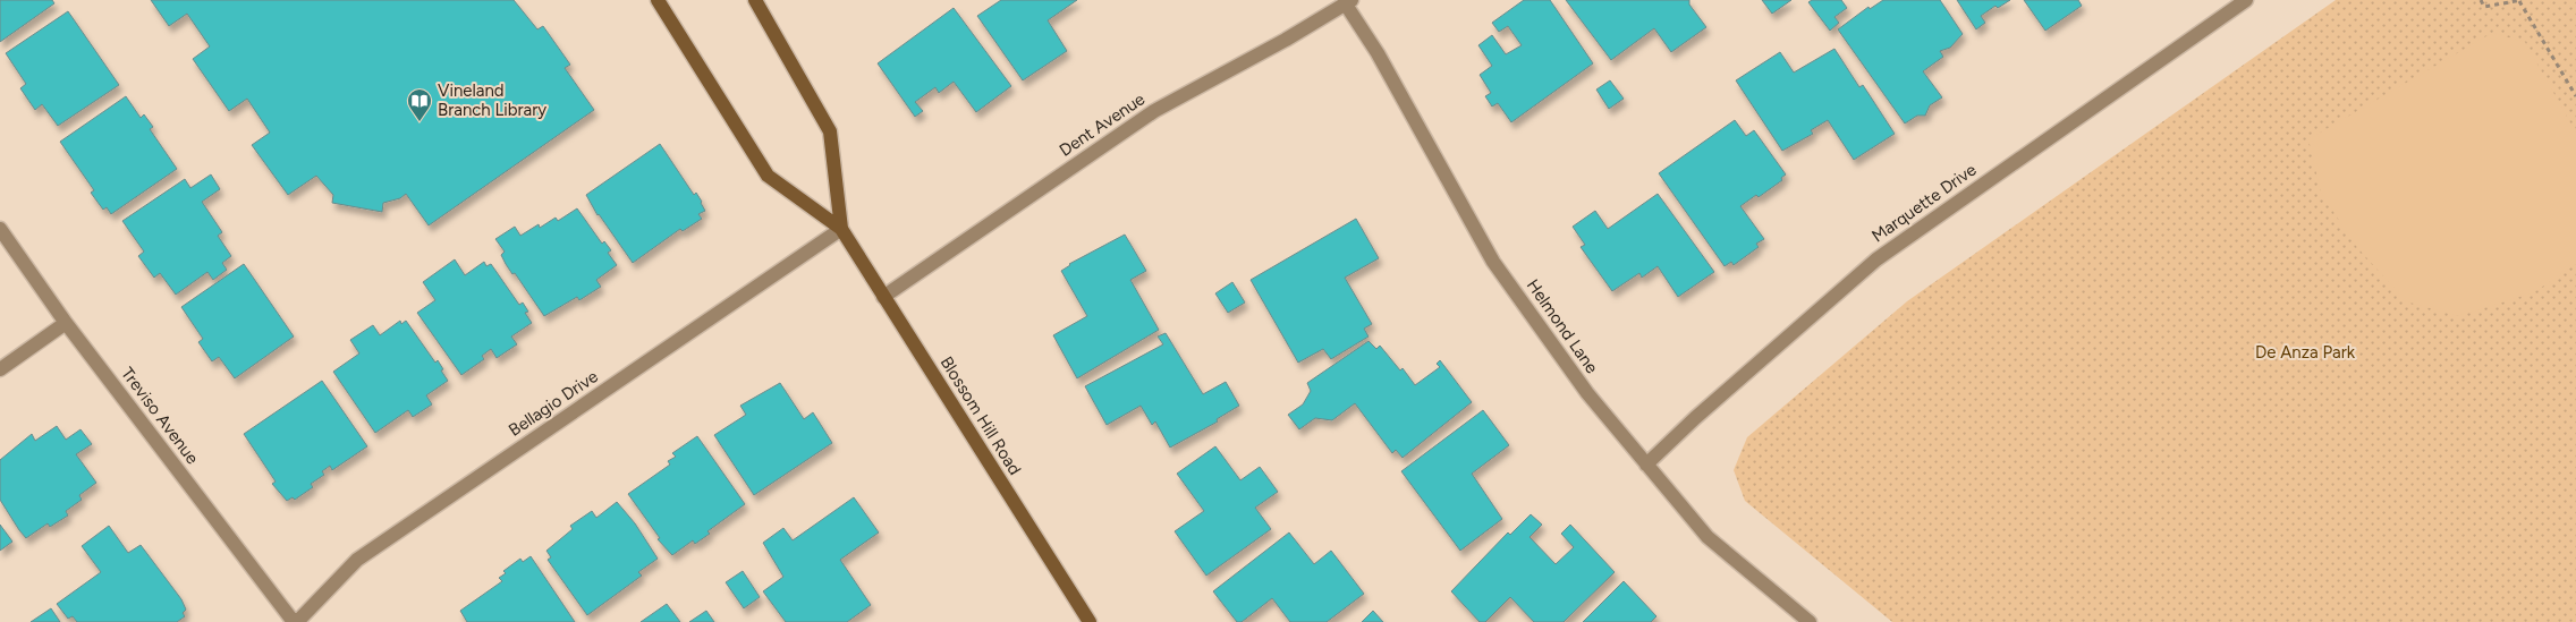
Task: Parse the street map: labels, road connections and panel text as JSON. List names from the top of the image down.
{
  "streets": {
    "main road": ["Blossom Hill Road"],
    "street": [
      "Dent Avenue",
      "Marquette Drive",
      "Helmond Lane",
      "Bellagio Drive",
      "Treviso Avenue"
    ]
  },
  "crossings": [
    ["Dent Avenue", "Helmond Lane"],
    ["Dent Avenue", "Blossom Hill Road"],
    ["Marquette Drive", "Helmond Lane"],
    ["Bellagio Drive", "Treviso Avenue"],
    ["Bellagio Drive", "Blossom Hill Road"]
  ],
  "parks": ["De Anza Park"],
  "places": {
    "library": ["Vineland Branch Library"]
  }
}
